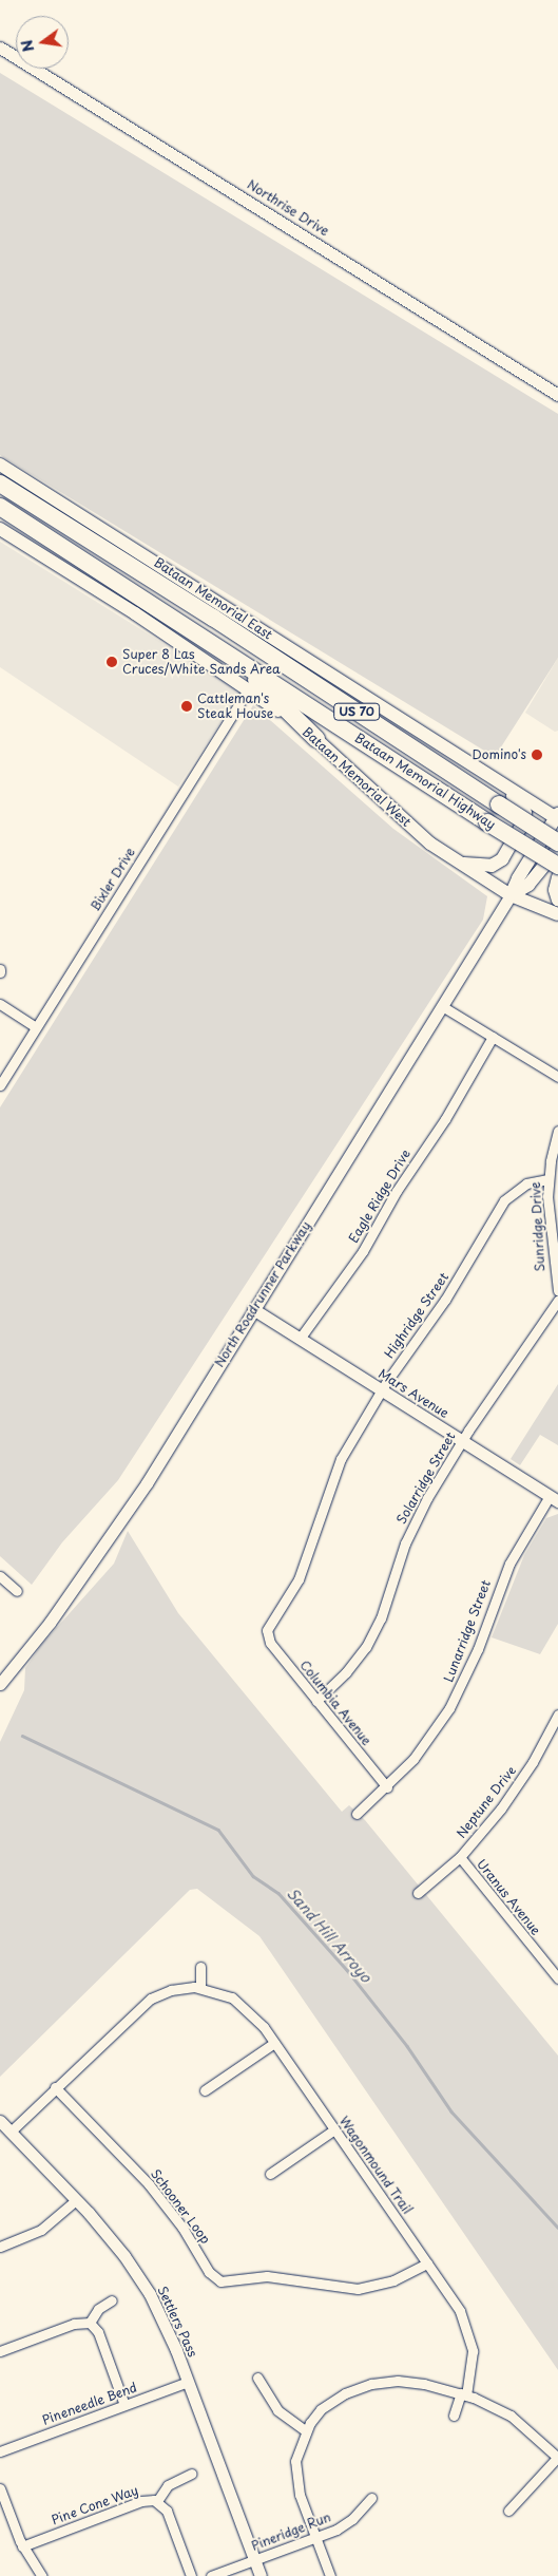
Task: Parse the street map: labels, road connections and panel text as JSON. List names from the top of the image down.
{
  "streets": {
    "highway": ["US 70", "Bataan Memorial Highway"],
    "main road": ["Bataan Memorial East", "Bataan Memorial West", "North Roadrunner Parkway"],
    "street": [
      "Northrise Drive",
      "Bixler Drive",
      "Eagle Ridge Drive",
      "Sunridge Drive",
      "Highridge Street",
      "Mars Avenue",
      "Solarridge Street",
      "Lunarridge Street",
      "Columbia Avenue",
      "Neptune Drive",
      "Uranus Avenue",
      "Wagonmound Trail",
      "Schooner Loop",
      "Settlers Pass",
      "Pineneedle Bend",
      "Pine Cone Way",
      "Pineridge Run"
    ]
  },
  "crossings": [
    ["Bataan Memorial East", "North Roadrunner Parkway"],
    ["Bataan Memorial West", "Bixler Drive"],
    ["Bataan Memorial West", "North Roadrunner Parkway"],
    ["Eagle Ridge Drive", "Mars Avenue"],
    ["Sunridge Drive", "Highridge Street"],
    ["North Roadrunner Parkway", "Mars Avenue"],
    ["Highridge Street", "Mars Avenue"],
    ["Highridge Street", "Columbia Avenue"],
    ["Mars Avenue", "Solarridge Street"],
    ["Mars Avenue", "Lunarridge Street"],
    ["Solarridge Street", "Columbia Avenue"],
    ["Lunarridge Street", "Columbia Avenue"],
    ["Neptune Drive", "Uranus Avenue"],
    ["Wagonmound Trail", "Schooner Loop"],
    ["Wagonmound Trail", "Settlers Pass"],
    ["Settlers Pass", "Pineneedle Bend"],
    ["Settlers Pass", "Pineridge Run"]
  ],
  "water": ["Sand Hill Arroyo"],
  "places": ["Super 8 Las Cruces/White Sands Area", "Cattleman's Steak House", "Domino's"],
  "north": "left"
}
